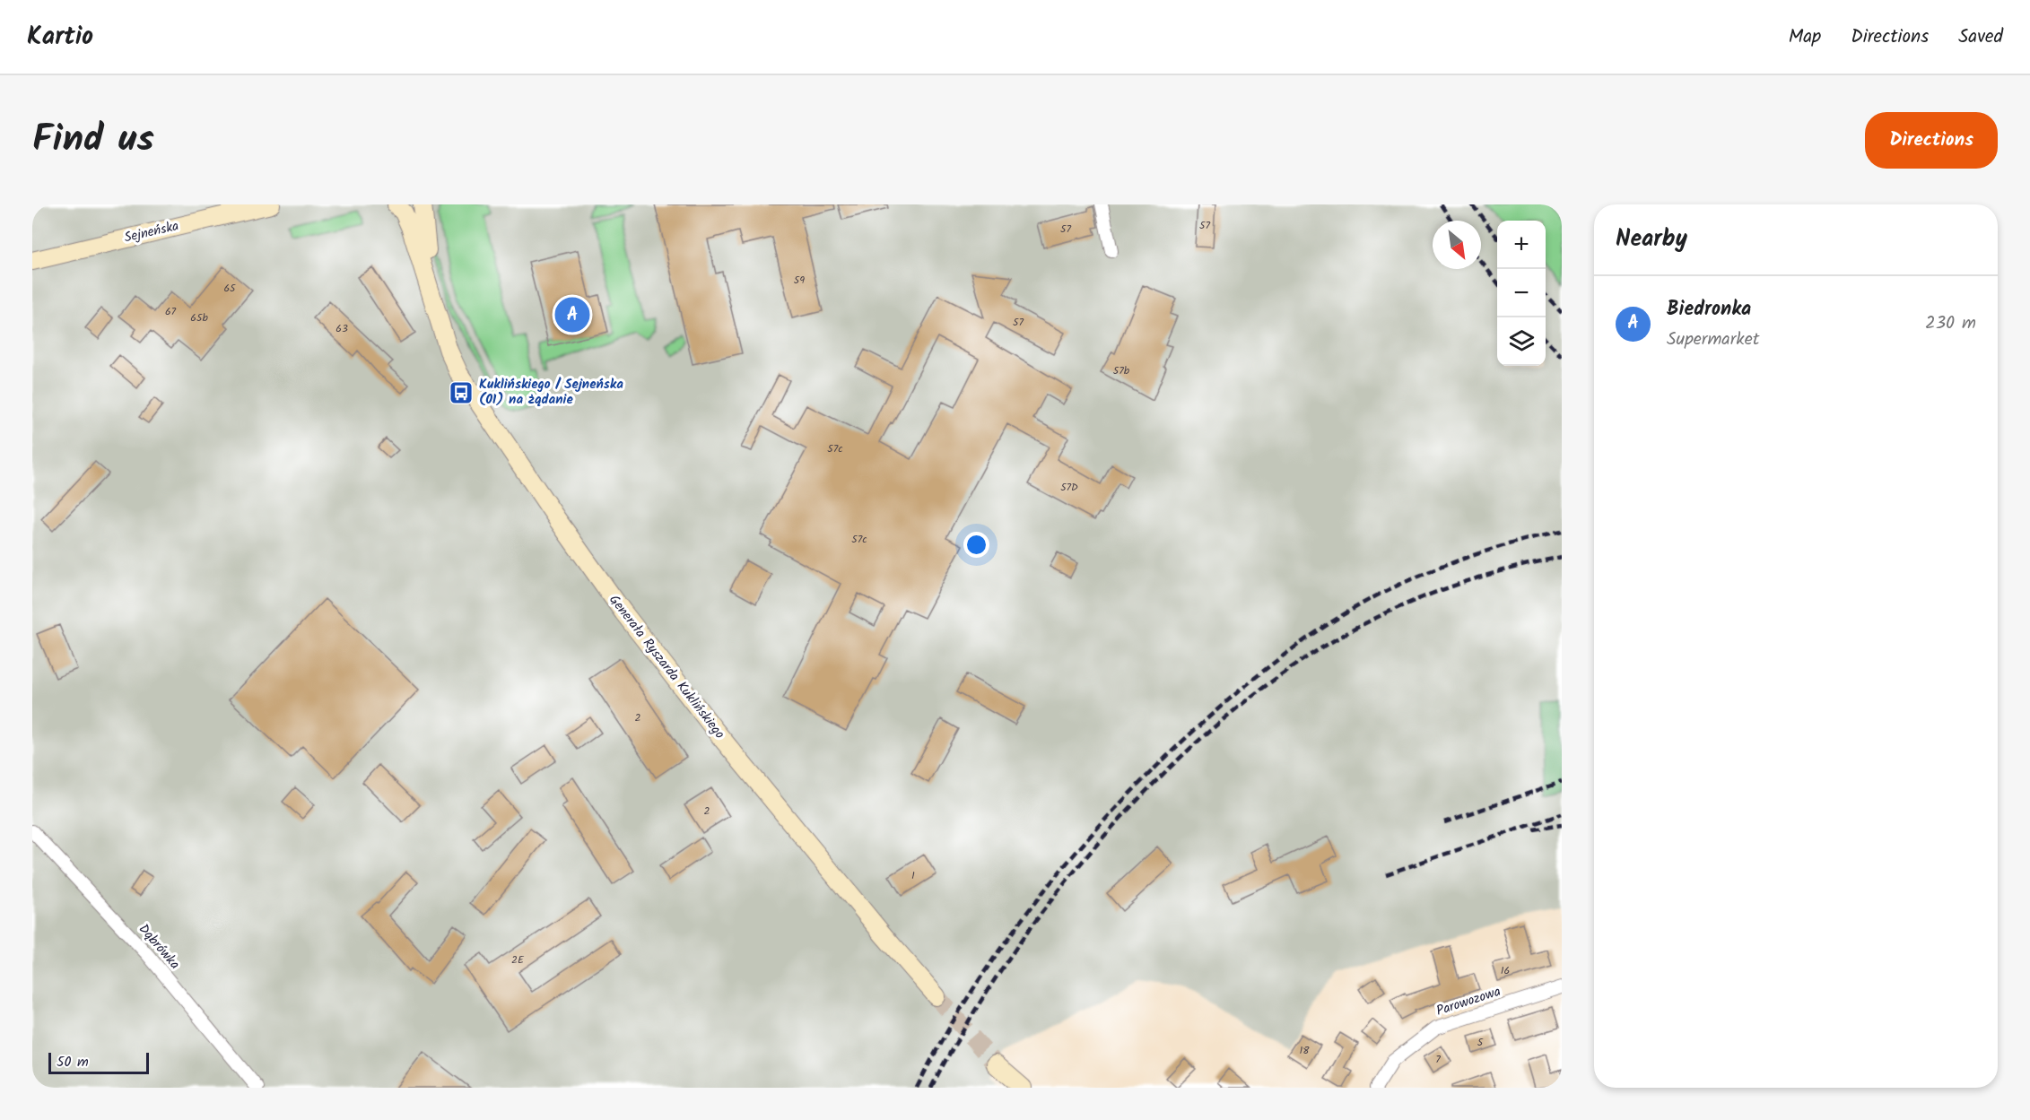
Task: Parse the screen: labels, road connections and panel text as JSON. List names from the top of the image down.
{
  "streets": {
    "main road": ["Sejneńska", "Generała Ryszarda Kuklińskiego"],
    "street": ["Dąbrówka", "Parowozowa"]
  },
  "places": {
    "bus stop": ["Kuklińskiego / Sejneńska (01) na żądanie"]
  },
  "house_numbers": [
    "57",
    "57",
    "59",
    "65",
    "67",
    "65b",
    "57",
    "63",
    "57b",
    "57c",
    "57D",
    "57c",
    "2",
    "2",
    "1",
    "2E",
    "16",
    "5",
    "18",
    "7"
  ],
  "scale_bar": "50 m",
  "north": "bottom right",
  "page": {
    "header": "Kartio",
    "nav": ["Map", "Directions", "Saved"],
    "title": "Find us",
    "buttons": "Directions",
    "heading": "Nearby",
    "map_buttons": ["+", "−"],
    "list": [
      {
        "mark": "A",
        "name": "Biedronka",
        "note": "Supermarket",
        "value": "230 m"
      }
    ],
    "pins": "A",
    "scale": "50 m"
  }
}
